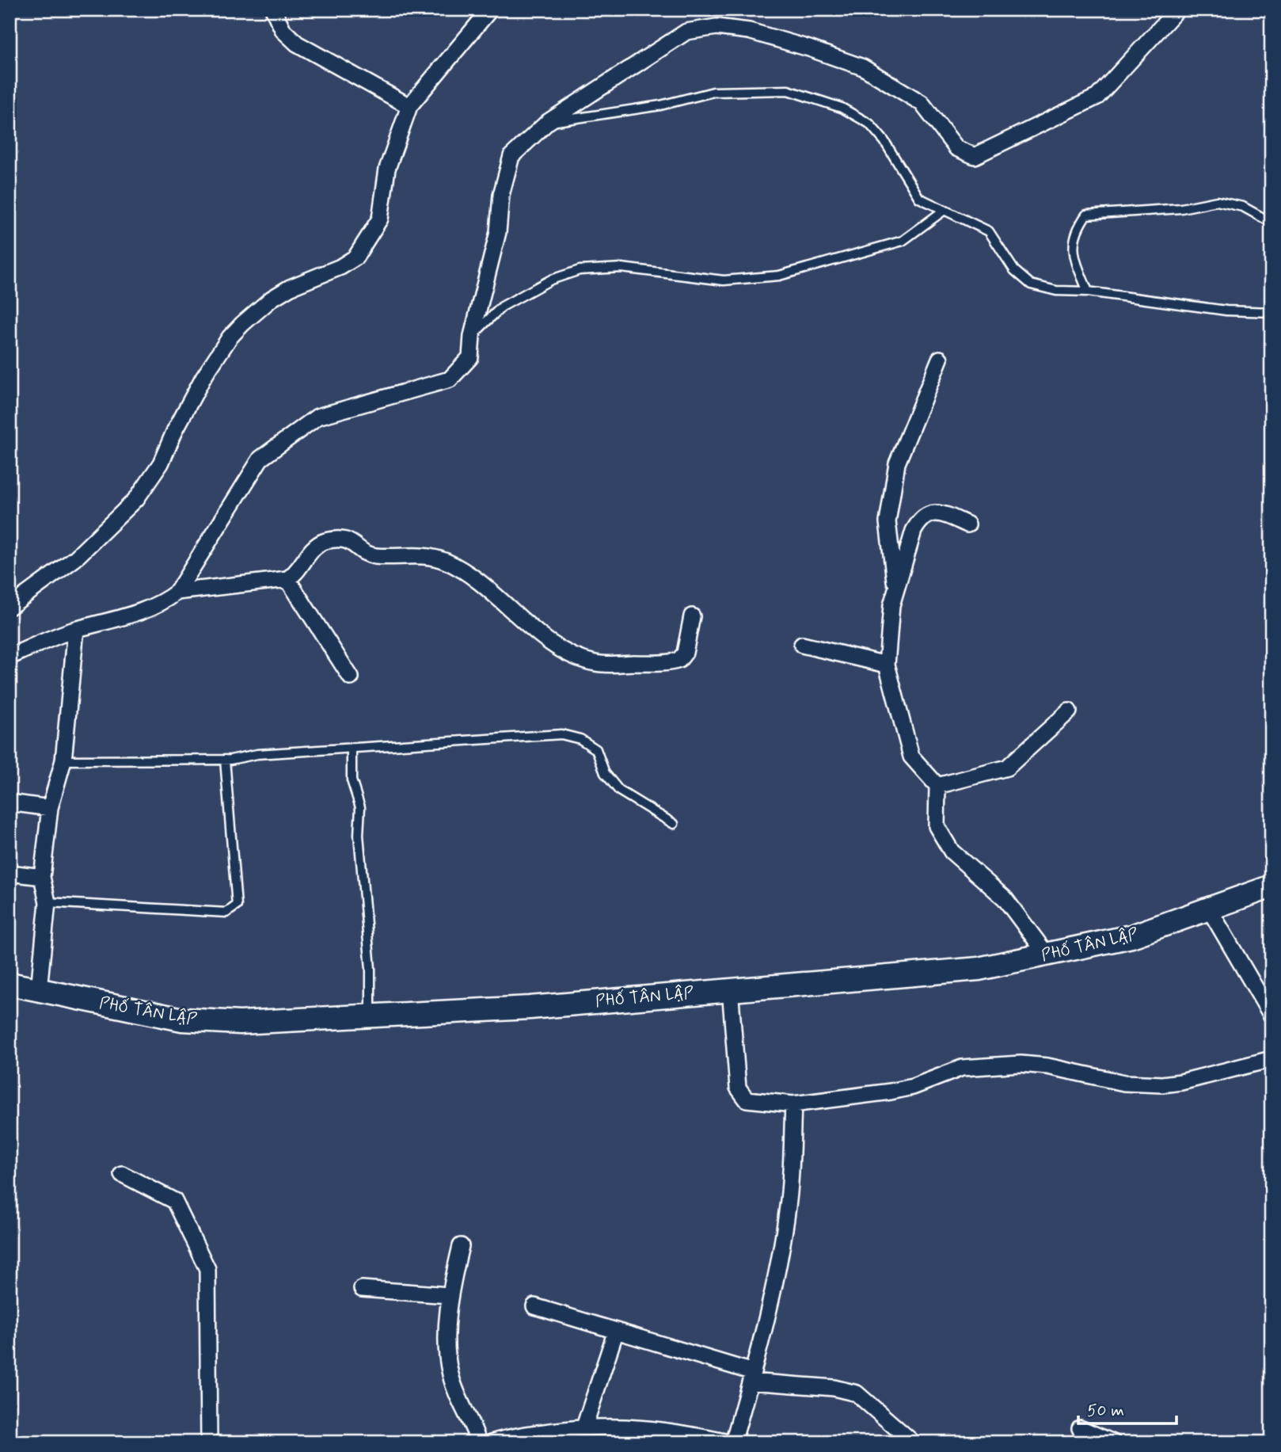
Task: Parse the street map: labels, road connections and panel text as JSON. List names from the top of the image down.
{
  "streets": {
    "main road": ["PHỐ TÂN LẬP"]
  },
  "scale_bar": "50 m"
}
